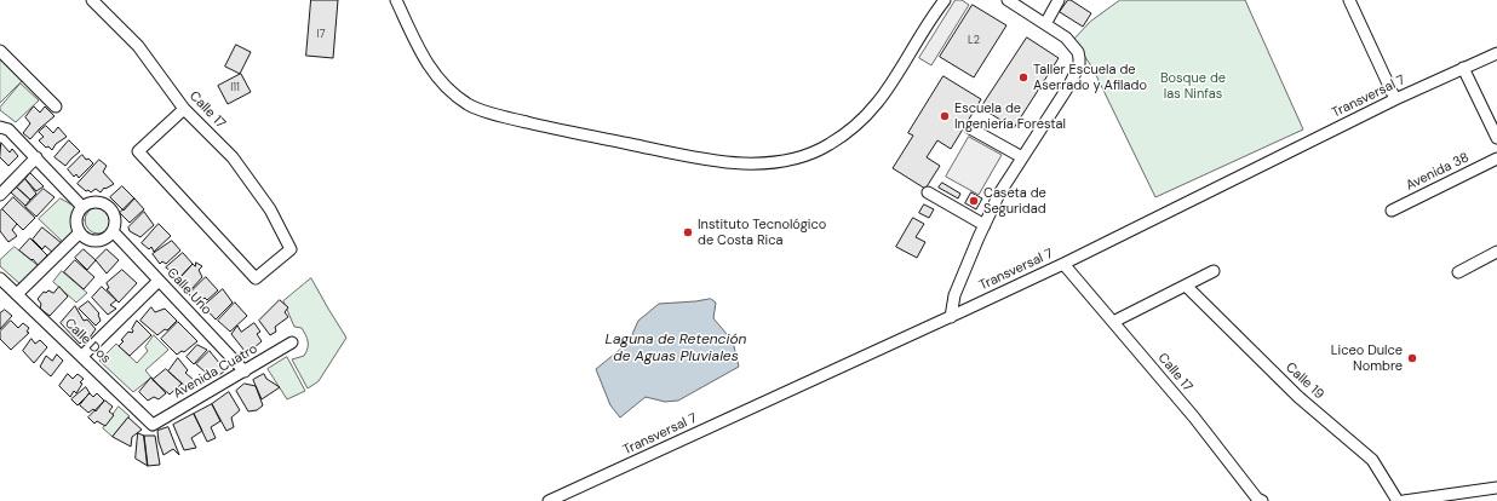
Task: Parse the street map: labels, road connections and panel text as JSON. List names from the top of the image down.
{
  "streets": {
    "street": [
      "Transversal 7",
      "Calle 17",
      "Avenida 38",
      "Calle Uno",
      "Calle Dos",
      "Avenida Cuatro",
      "Calle 19"
    ]
  },
  "crossings": [
    ["Transversal 7", "Calle 17"],
    ["Calle Uno", "Avenida Cuatro"],
    ["Calle Dos", "Avenida Cuatro"]
  ],
  "water": ["Laguna de Retención de Aguas Pluviales"],
  "parks": ["Bosque de las Ninfas"],
  "places": [
    "Taller Escuela de Aserrado y Afilado",
    "Escuela de Ingeniería Forestal",
    "Caseta de Seguridad",
    "Instituto Tecnológico de Costa Rica",
    "Liceo Dulce Nombre"
  ],
  "house_numbers": ["I7", "L2", "I11"]
}
